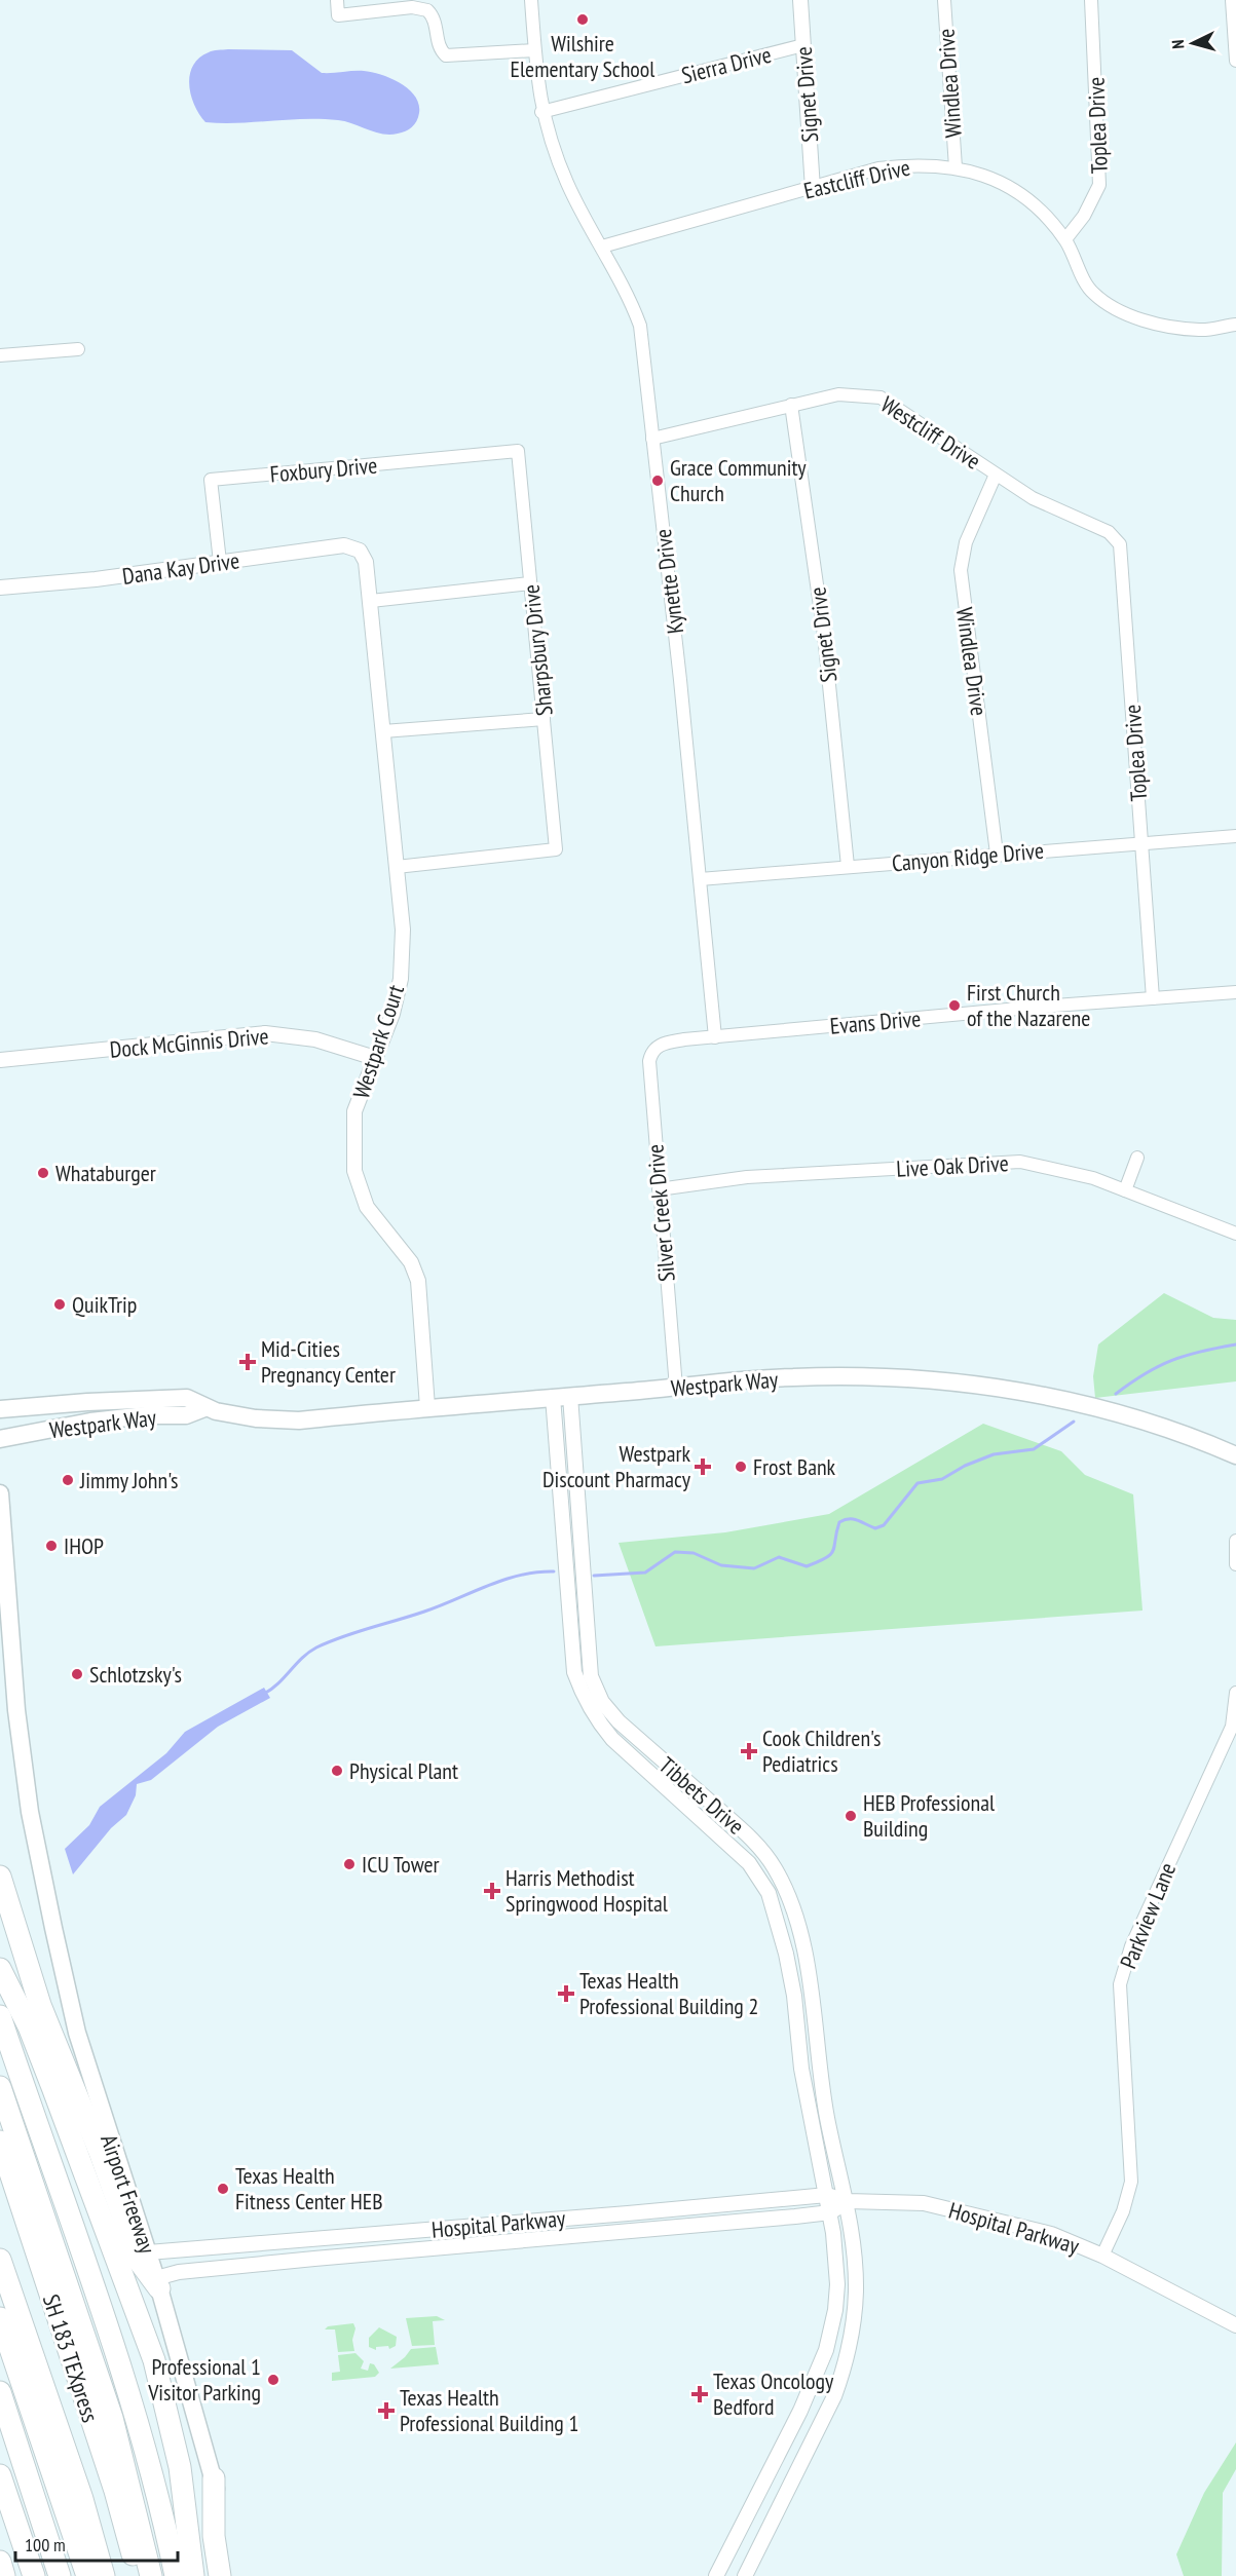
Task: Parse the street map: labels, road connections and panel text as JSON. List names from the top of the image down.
{
  "streets": {
    "highway": ["SH 183 TEXpress"],
    "main road": ["Westpark Way", "Airport Freeway"],
    "street": [
      "Sierra Drive",
      "Windlea Drive",
      "Signet Drive",
      "Toplea Drive",
      "Eastcliff Drive",
      "Westcliff Drive",
      "Foxbury Drive",
      "Dana Kay Drive",
      "Kynette Drive",
      "Sharpsbury Drive",
      "Canyon Ridge Drive",
      "Evans Drive",
      "Westpark Court",
      "Dock McGinnis Drive",
      "Live Oak Drive",
      "Silver Creek Drive",
      "Tibbets Drive",
      "Parkview Lane",
      "Hospital Parkway"
    ]
  },
  "crossings": [
    ["Sierra Drive", "Signet Drive"],
    ["Sierra Drive", "Kynette Drive"],
    ["Windlea Drive", "Eastcliff Drive"],
    ["Windlea Drive", "Westcliff Drive"],
    ["Windlea Drive", "Canyon Ridge Drive"],
    ["Signet Drive", "Eastcliff Drive"],
    ["Signet Drive", "Westcliff Drive"],
    ["Signet Drive", "Canyon Ridge Drive"],
    ["Toplea Drive", "Eastcliff Drive"],
    ["Toplea Drive", "Westcliff Drive"],
    ["Toplea Drive", "Canyon Ridge Drive"],
    ["Toplea Drive", "Evans Drive"],
    ["Eastcliff Drive", "Kynette Drive"],
    ["Westcliff Drive", "Kynette Drive"],
    ["Foxbury Drive", "Dana Kay Drive"],
    ["Foxbury Drive", "Sharpsbury Drive"],
    ["Dana Kay Drive", "Westpark Court"],
    ["Kynette Drive", "Canyon Ridge Drive"],
    ["Kynette Drive", "Evans Drive"],
    ["Sharpsbury Drive", "Westpark Court"],
    ["Evans Drive", "Silver Creek Drive"],
    ["Westpark Court", "Dock McGinnis Drive"],
    ["Westpark Court", "Westpark Way"],
    ["Live Oak Drive", "Silver Creek Drive"],
    ["Silver Creek Drive", "Westpark Way"],
    ["Westpark Way", "Tibbets Drive"],
    ["Tibbets Drive", "Hospital Parkway"],
    ["Parkview Lane", "Hospital Parkway"],
    ["Airport Freeway", "Hospital Parkway"]
  ],
  "places": {
    "other": [
      "Wilshire Elementary School",
      "Grace Community Church",
      "First Church of the Nazarene",
      "Whataburger",
      "QuikTrip",
      "Frost Bank",
      "Jimmy John's",
      "IHOP",
      "Schlotzsky's",
      "Physical Plant",
      "HEB Professional Building",
      "ICU Tower",
      "Texas Health Fitness Center HEB",
      "Professional 1 Visitor Parking"
    ],
    "health": [
      "Mid-Cities Pregnancy Center",
      "Westpark Discount Pharmacy",
      "Cook Children's Pediatrics",
      "Harris Methodist Springwood Hospital",
      "Texas Health Professional Building 2",
      "Texas Oncology Bedford",
      "Texas Health Professional Building 1"
    ]
  },
  "scale_bar": "100 m",
  "north": "left"
}
